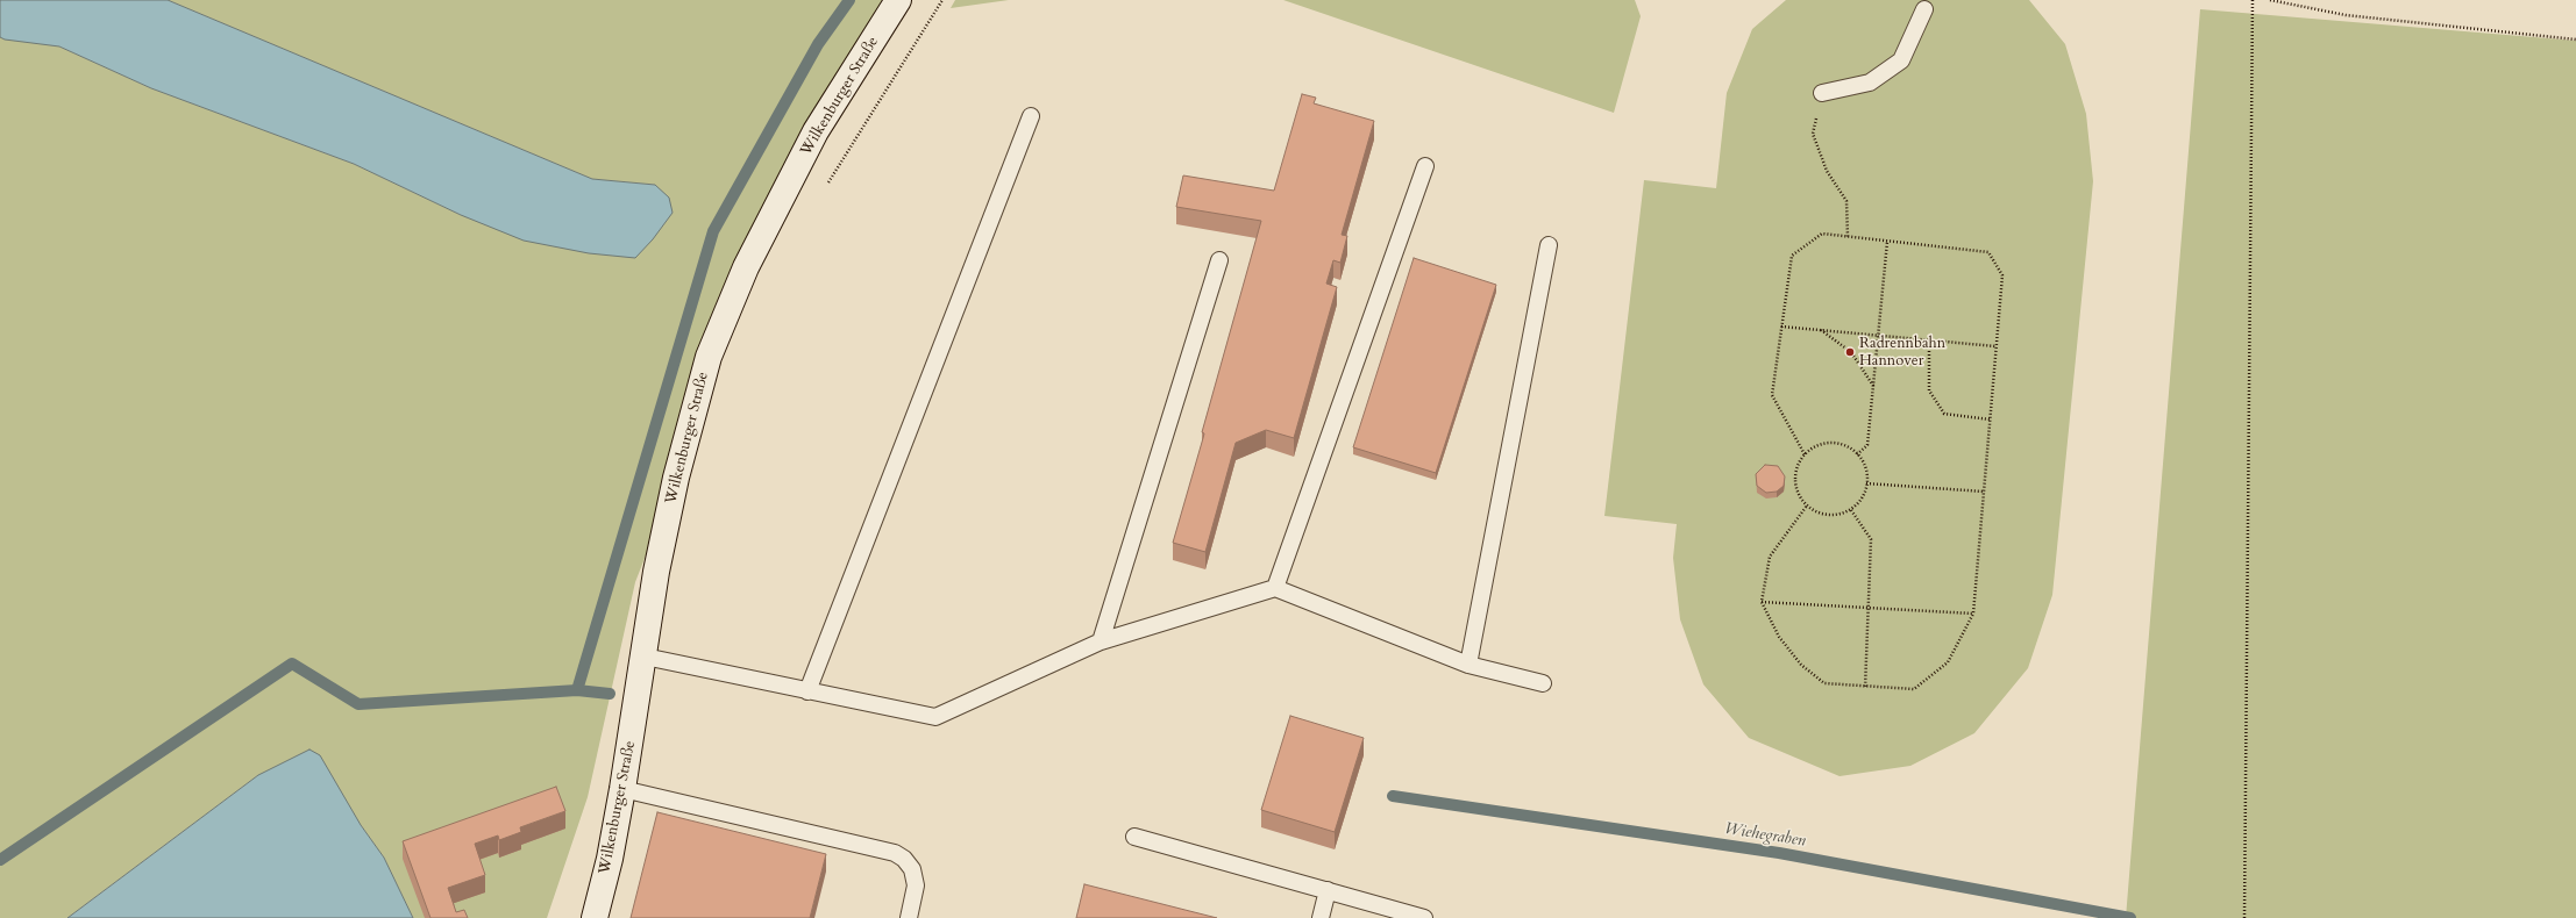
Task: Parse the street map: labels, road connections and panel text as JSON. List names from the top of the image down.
{
  "streets": {
    "main road": ["Wilkenburger Straße"]
  },
  "water": ["Wiehegraben"],
  "places": ["Radrennbahn Hannover"]
}
